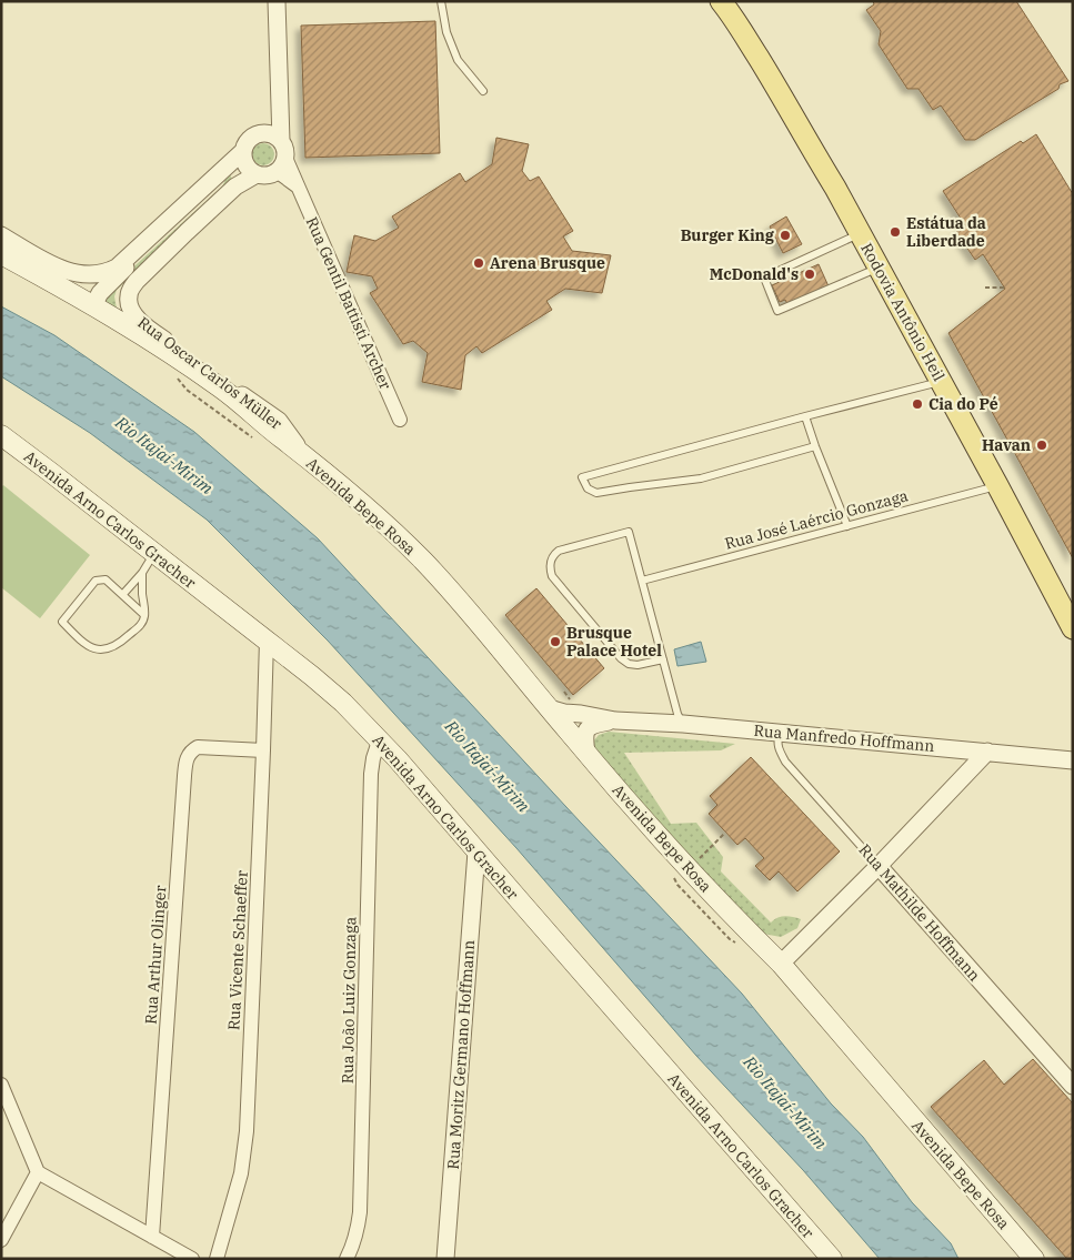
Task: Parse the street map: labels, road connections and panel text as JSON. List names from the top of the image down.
{
  "streets": {
    "main road": [
      "Rodovia Antônio Heil",
      "Rua Oscar Carlos Müller",
      "Avenida Bepe Rosa",
      "Avenida Arno Carlos Gracher"
    ],
    "street": [
      "Rua Gentil Battisti Archer",
      "Rua Manfredo Hoffmann",
      "Rua Mathilde Hoffmann",
      "Rua Vicente Schaeffer",
      "Rua Arthur Olinger",
      "Rua João Luiz Gonzaga",
      "Rua Moritz Germano Hoffmann"
    ],
    "lane": ["Rua José Laércio Gonzaga"]
  },
  "crossings": [
    ["Rua Gentil Battisti Archer", "Rua Oscar Carlos Müller"],
    ["Rodovia Antônio Heil", "Rua José Laércio Gonzaga"],
    ["Rua Oscar Carlos Müller", "Avenida Bepe Rosa"],
    ["Avenida Bepe Rosa", "Rua Manfredo Hoffmann"],
    ["Avenida Arno Carlos Gracher", "Rua Vicente Schaeffer"],
    ["Avenida Arno Carlos Gracher", "Rua João Luiz Gonzaga"],
    ["Avenida Arno Carlos Gracher", "Rua Moritz Germano Hoffmann"],
    ["Rua Manfredo Hoffmann", "Rua Mathilde Hoffmann"],
    ["Rua Vicente Schaeffer", "Rua Arthur Olinger"]
  ],
  "water": ["Rio Itajaí-Mirim"],
  "places": [
    "Estátua da Liberdade",
    "Burger King",
    "Arena Brusque",
    "McDonald's",
    "Cia do Pé",
    "Havan",
    "Brusque Palace Hotel"
  ]
}
